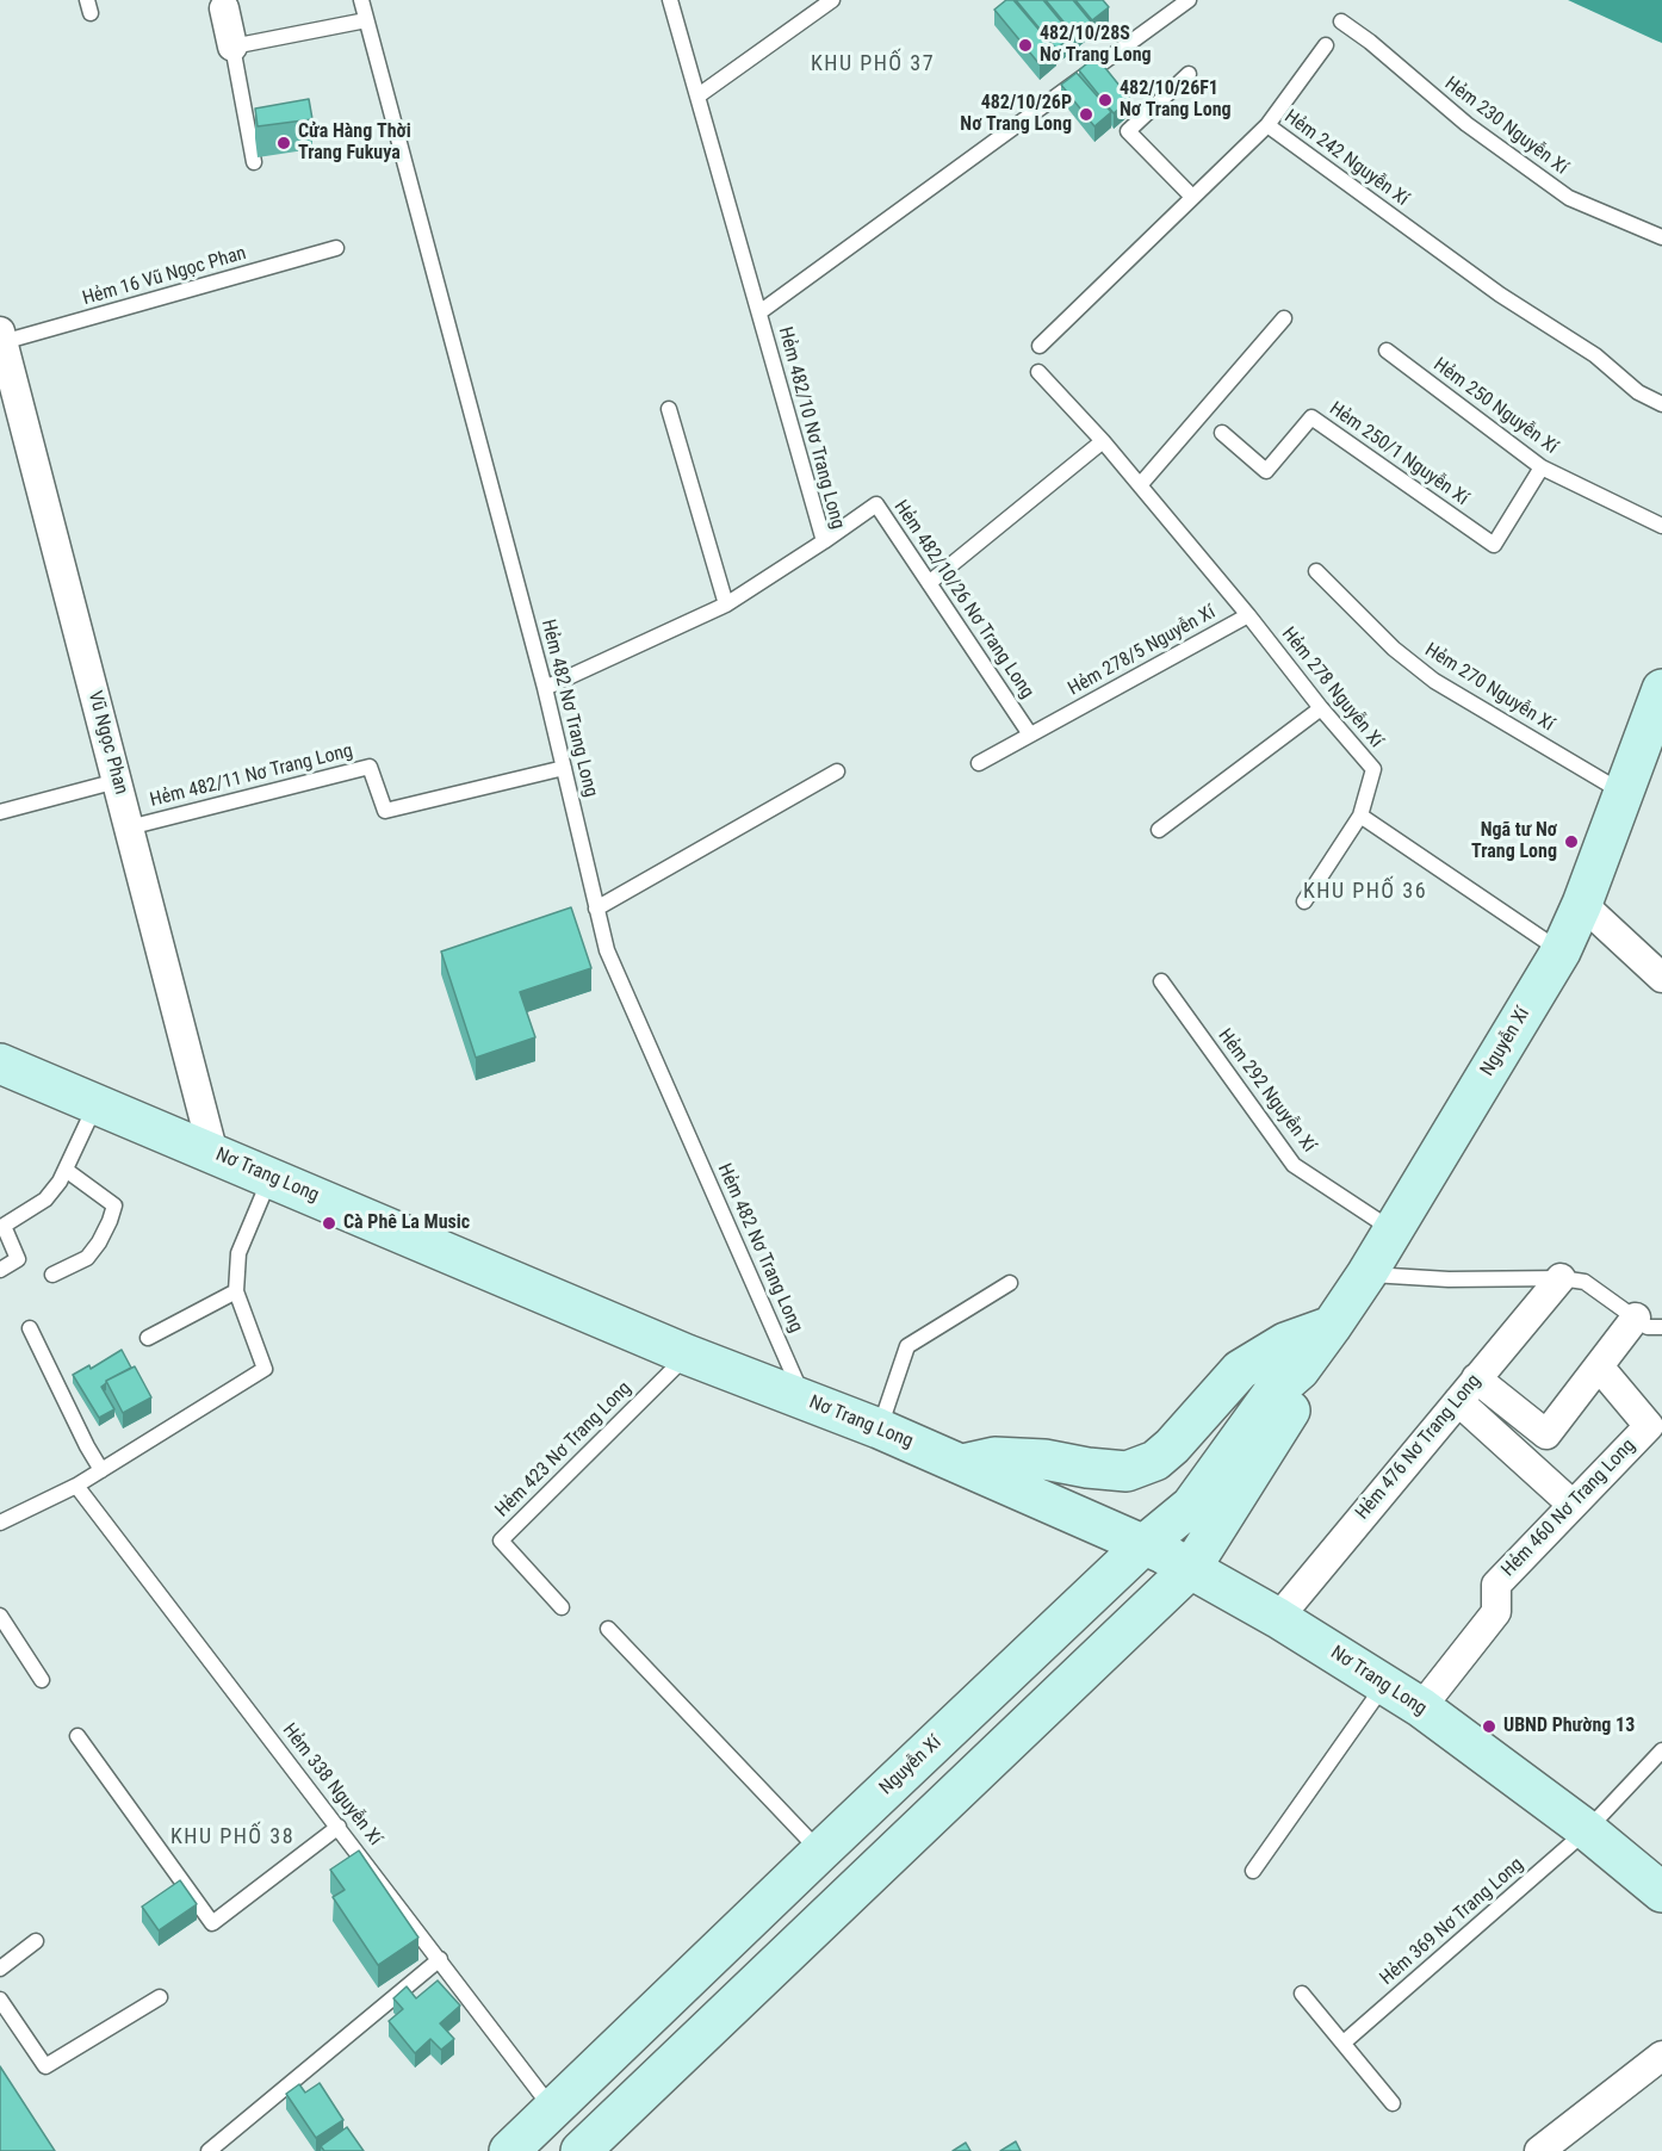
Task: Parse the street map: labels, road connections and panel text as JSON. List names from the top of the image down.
{
  "streets": {
    "main road": ["Nguyễn Xí", "Nơ Trang Long"],
    "street": ["Vũ Ngọc Phan", "Hẻm 476 Nơ Trang Long", "Hẻm 460 Nơ Trang Long"],
    "lane": [
      "Hẻm 230 Nguyễn Xí",
      "Hẻm 242 Nguyễn Xí",
      "Hẻm 16 Vũ Ngọc Phan",
      "Hẻm 250 Nguyễn Xí",
      "Hẻm 482/10 Nơ Trang Long",
      "Hẻm 250/1 Nguyễn Xí",
      "Hẻm 482/10/26 Nơ Trang Long",
      "Hẻm 278/5 Nguyễn Xí",
      "Hẻm 278 Nguyễn Xí",
      "Hẻm 270 Nguyễn Xí",
      "Hẻm 482 Nơ Trang Long",
      "Hẻm 482/11 Nơ Trang Long",
      "Hẻm 292 Nguyễn Xí",
      "Hẻm 423 Nơ Trang Long",
      "Hẻm 338 Nguyễn Xí",
      "Hẻm 369 Nơ Trang Long"
    ]
  },
  "crossings": [
    ["Hẻm 16 Vũ Ngọc Phan", "Vũ Ngọc Phan"],
    ["Hẻm 250 Nguyễn Xí", "Hẻm 250/1 Nguyễn Xí"],
    ["Hẻm 482/10 Nơ Trang Long", "Hẻm 482/10/26 Nơ Trang Long"],
    ["Hẻm 482/10 Nơ Trang Long", "Hẻm 482 Nơ Trang Long"],
    ["Hẻm 482/10/26 Nơ Trang Long", "Hẻm 278/5 Nguyễn Xí"],
    ["Hẻm 278/5 Nguyễn Xí", "Hẻm 278 Nguyễn Xí"],
    ["Hẻm 270 Nguyễn Xí", "Nguyễn Xí"],
    ["Hẻm 482 Nơ Trang Long", "Hẻm 482/11 Nơ Trang Long"],
    ["Hẻm 482 Nơ Trang Long", "Nơ Trang Long"],
    ["Vũ Ngọc Phan", "Hẻm 482/11 Nơ Trang Long"],
    ["Vũ Ngọc Phan", "Nơ Trang Long"],
    ["Nguyễn Xí", "Hẻm 292 Nguyễn Xí"],
    ["Nguyễn Xí", "Nơ Trang Long"],
    ["Nguyễn Xí", "Hẻm 338 Nguyễn Xí"],
    ["Nơ Trang Long", "Hẻm 476 Nơ Trang Long"],
    ["Nơ Trang Long", "Hẻm 423 Nơ Trang Long"],
    ["Nơ Trang Long", "Hẻm 460 Nơ Trang Long"],
    ["Nơ Trang Long", "Hẻm 369 Nơ Trang Long"]
  ],
  "districts": ["KHU PHỐ 37", "KHU PHỐ 36", "KHU PHỐ 38"],
  "places": [
    "482/10/28S Nơ Trang Long",
    "482/10/26F1 Nơ Trang Long",
    "482/10/26P Nơ Trang Long",
    "Cửa Hàng Thời Trang Fukuya",
    "Ngã tư Nơ Trang Long",
    "Cà Phê La Music",
    "UBND Phường 13"
  ]
}
